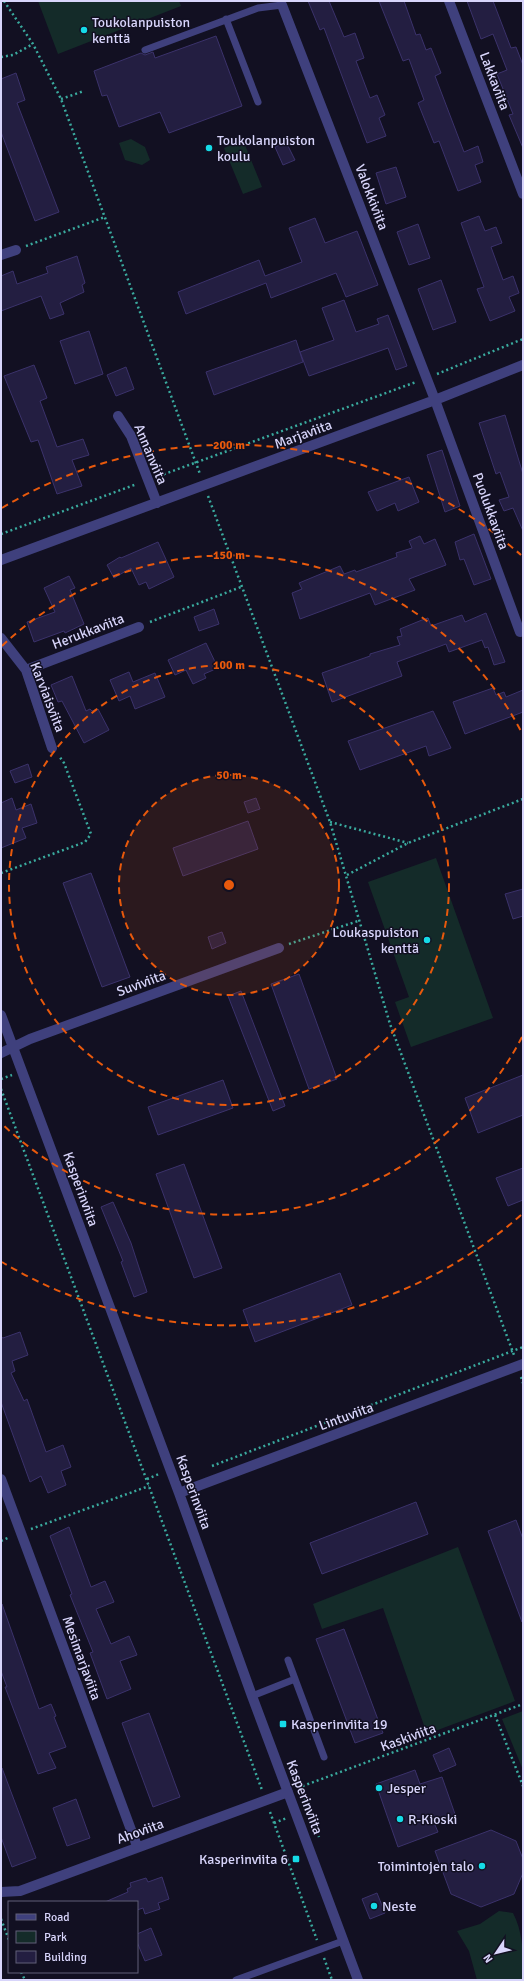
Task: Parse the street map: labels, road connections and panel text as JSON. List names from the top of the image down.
{
  "streets": {
    "street": [
      "Lakkaviita",
      "Valokkiviita",
      "Marjaviita",
      "Annanviita",
      "Puolukkaviita",
      "Herukkaviita",
      "Karviaisviita",
      "Suviviita",
      "Kasperinviita",
      "Lintuviita",
      "Mesimarjaviita",
      "Ahoviita"
    ],
    "path": ["Kaskiviita"]
  },
  "crossings": [
    ["Valokkiviita", "Marjaviita"],
    ["Valokkiviita", "Puolukkaviita"],
    ["Marjaviita", "Annanviita"],
    ["Marjaviita", "Puolukkaviita"],
    ["Herukkaviita", "Karviaisviita"],
    ["Suviviita", "Kasperinviita"],
    ["Kasperinviita", "Lintuviita"],
    ["Kasperinviita", "Ahoviita"],
    ["Mesimarjaviita", "Ahoviita"]
  ],
  "places": {
    "other": [
      "Toukolanpuiston kenttä",
      "Toukolanpuiston koulu",
      "Loukaspuiston kenttä",
      "Jesper",
      "R-Kioski",
      "Toimintojen talo",
      "Neste"
    ],
    "transit": ["Kasperinviita 19", "Kasperinviita 6"]
  },
  "legend": ["Road", "Park", "Building"],
  "north": "bottom left",
  "rings": [
    "200 m",
    "150 m",
    "100 m",
    "50 m"
  ]
}
